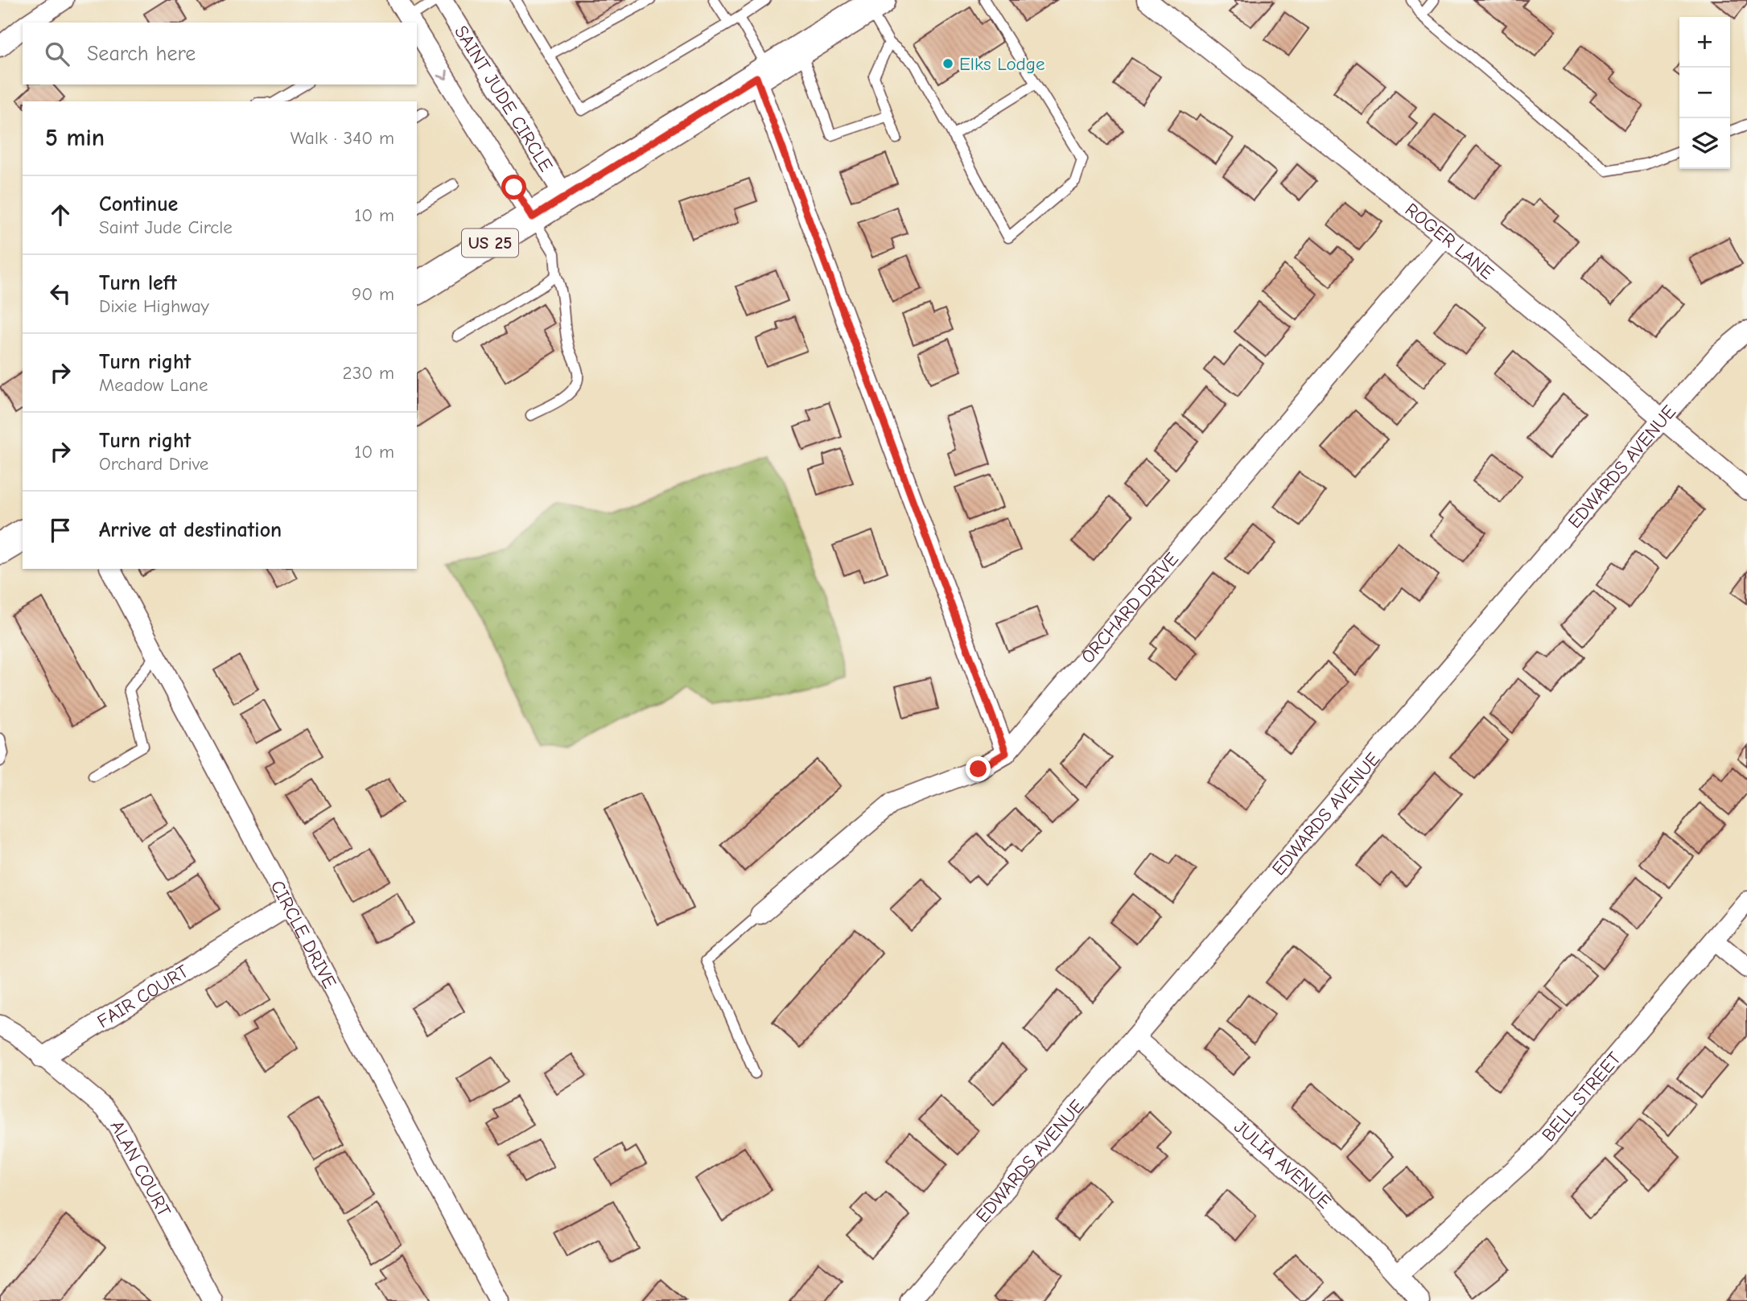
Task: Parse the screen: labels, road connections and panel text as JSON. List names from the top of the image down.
{
  "streets": {
    "main road": ["US 25"],
    "street": [
      "SAINT JUDE CIRCLE",
      "ROGER LANE",
      "EDWARDS AVENUE",
      "ORCHARD DRIVE",
      "CIRCLE DRIVE",
      "FAIR COURT",
      "BELL STREET",
      "JULIA AVENUE",
      "ALAN COURT"
    ]
  },
  "crossings": [
    ["SAINT JUDE CIRCLE", "US 25"],
    ["ROGER LANE", "EDWARDS AVENUE"],
    ["ROGER LANE", "ORCHARD DRIVE"],
    ["EDWARDS AVENUE", "JULIA AVENUE"],
    ["CIRCLE DRIVE", "FAIR COURT"],
    ["FAIR COURT", "ALAN COURT"],
    ["BELL STREET", "JULIA AVENUE"]
  ],
  "places": ["Elks Lodge"],
  "page": {
    "map_buttons": ["+", "−"],
    "search": "Search here",
    "heading": ["5 min", "Walk · 340 m"],
    "list": [
      ["Continue", "Saint Jude Circle", "10 m"],
      ["Turn left", "Dixie Highway", "90 m"],
      ["Turn right", "Meadow Lane", "230 m"],
      ["Turn right", "Orchard Drive", "10 m"],
      "Arrive at destination"
    ]
  }
}
